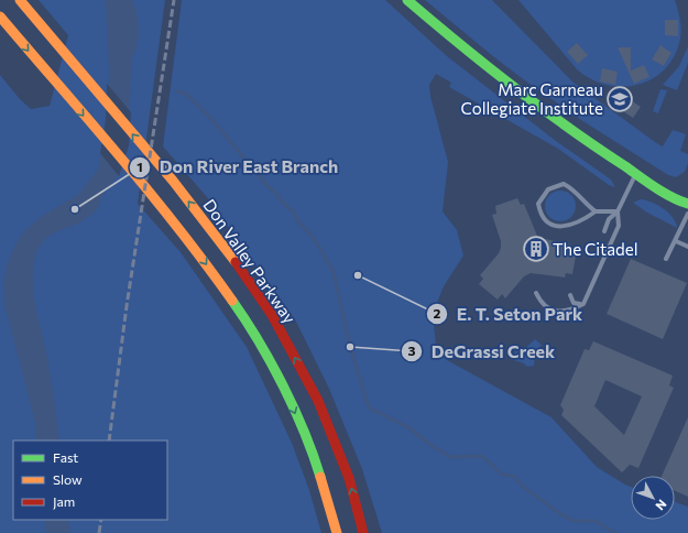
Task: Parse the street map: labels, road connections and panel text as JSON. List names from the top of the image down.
{
  "streets": {
    "main road": ["Don Valley Parkway"]
  },
  "places": {
    "school or university": ["Marc Garneau Collegiate Institute"],
    "other": ["Don River East Branch", "E. T. Seton Park", "DeGrassi Creek"],
    "building": ["The Citadel"]
  },
  "legend": ["Fast", "Slow", "Jam"],
  "north": "bottom right"
}
